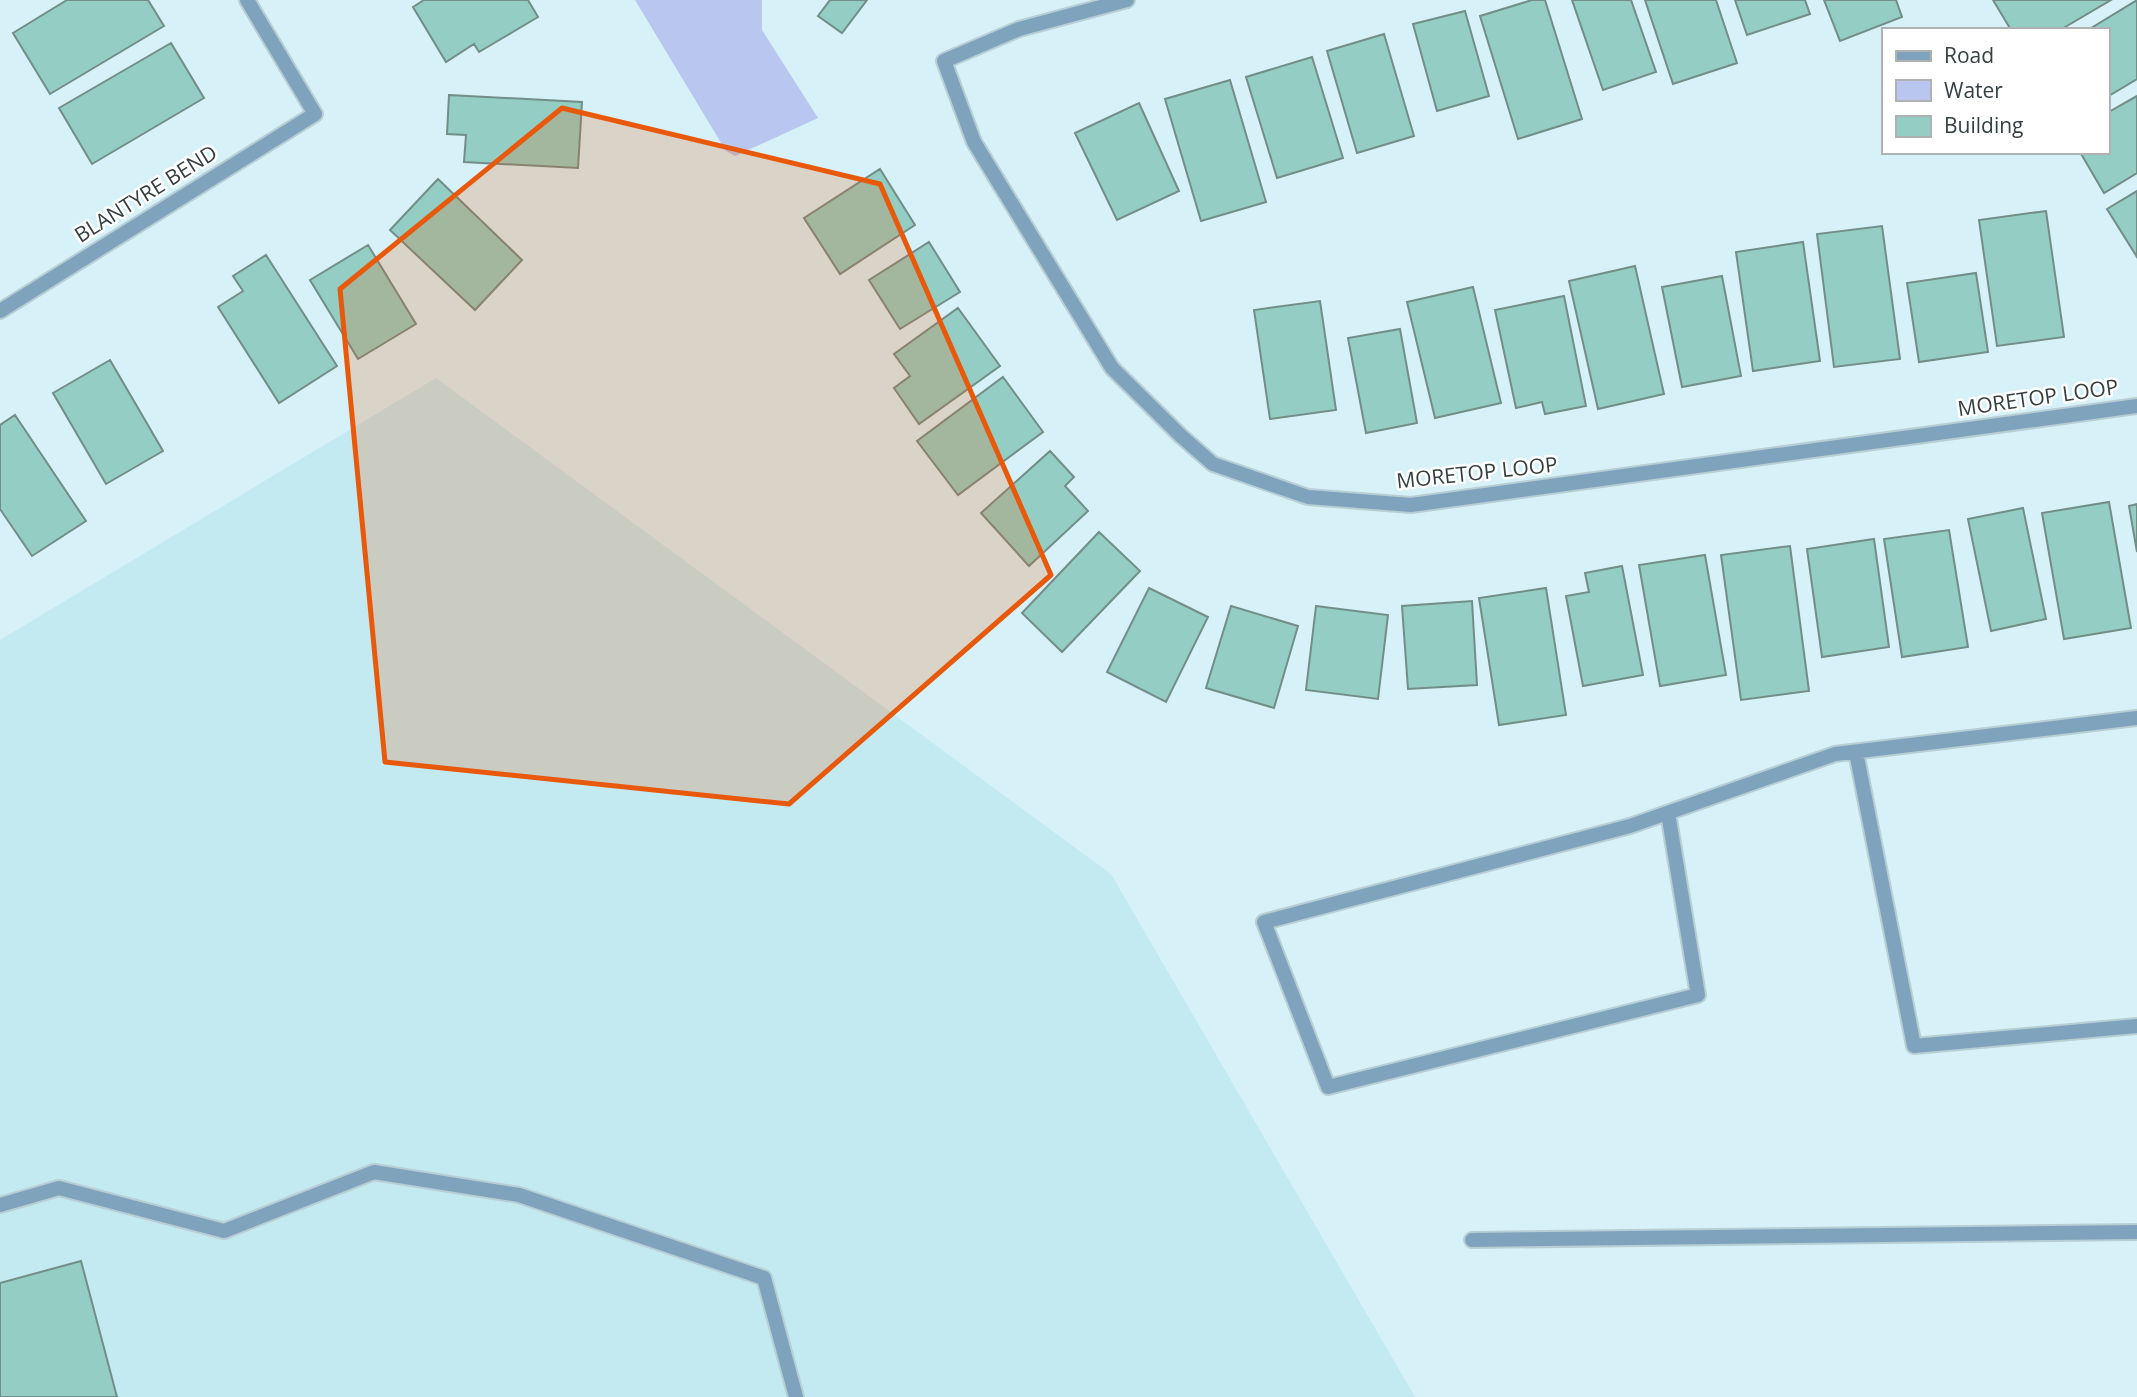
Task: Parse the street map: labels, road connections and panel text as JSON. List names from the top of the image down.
{
  "streets": {
    "street": ["BLANTYRE BEND", "MORETOP LOOP"]
  },
  "legend": ["Road", "Water", "Building"]
}
